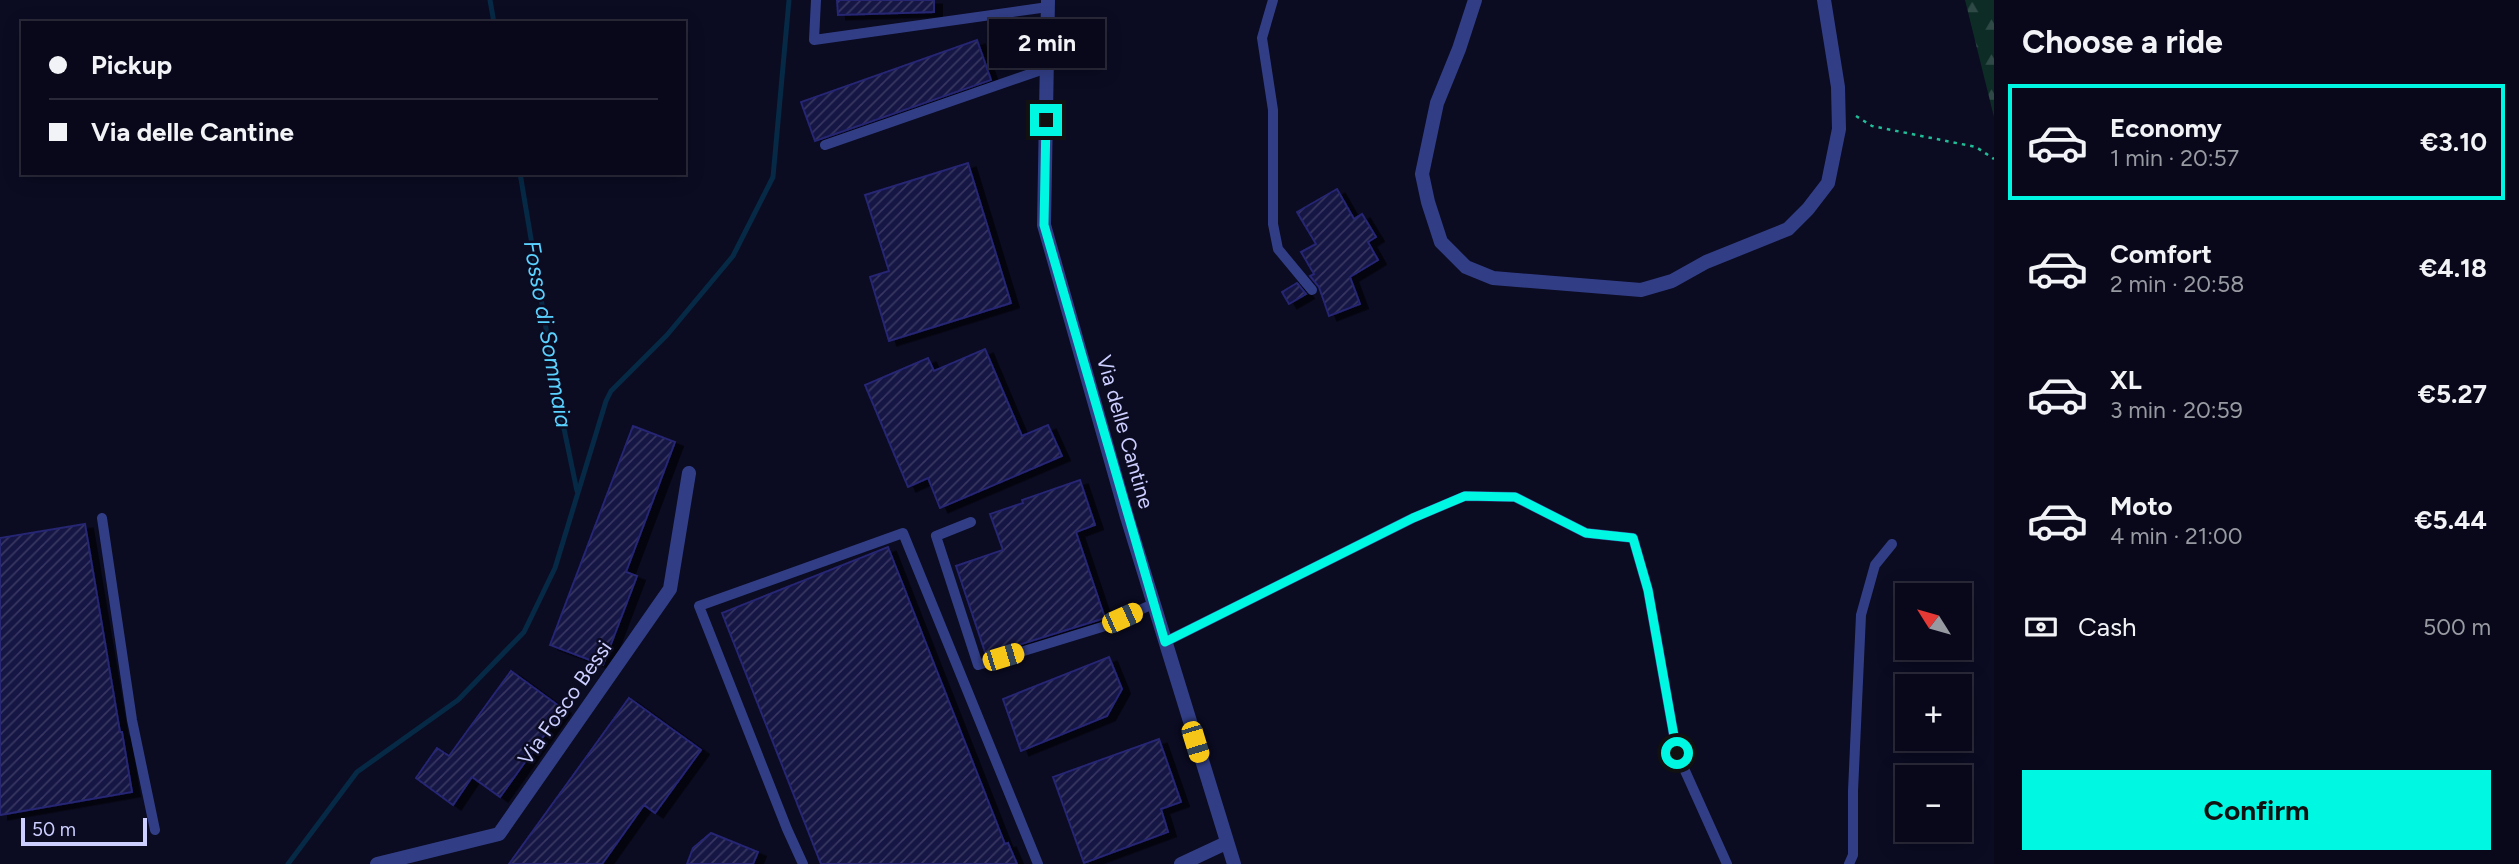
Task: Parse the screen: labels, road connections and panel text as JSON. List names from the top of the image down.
{
  "streets": {
    "street": ["Via delle Cantine", "Via Fosco Bessi"]
  },
  "water": ["Fosso di Sommaia"],
  "scale_bar": "50 m",
  "north": "top left",
  "page": {
    "heading": "Choose a ride",
    "bubble": "2 min",
    "banner": ["Pickup", "Via delle Cantine"],
    "list": [
      {
        "name": "Economy",
        "note": "1 min · 20:57",
        "value": "€3.10"
      },
      {
        "name": "Comfort",
        "note": "2 min · 20:58",
        "value": "€4.18"
      },
      {
        "name": "XL",
        "note": "3 min · 20:59",
        "value": "€5.27"
      },
      {
        "name": "Moto",
        "note": "4 min · 21:00",
        "value": "€5.44"
      }
    ],
    "map_buttons": ["+", "−"],
    "pay": ["Cash", "500 m"],
    "buttons": "Confirm",
    "scale": "50 m"
  }
}
